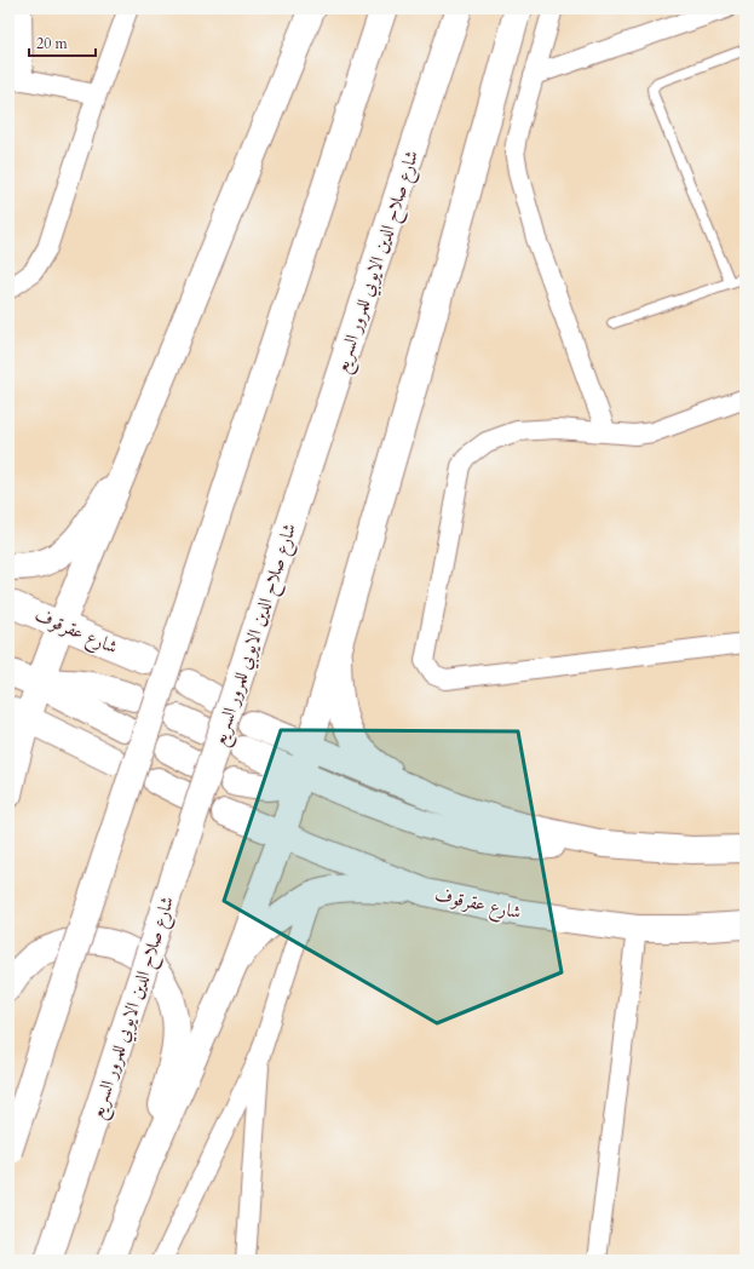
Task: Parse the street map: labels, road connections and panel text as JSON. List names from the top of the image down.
{
  "streets": {
    "main road": ["شارع صلاح الدين الايوبي للمرور السريع", "شارع عقرقوف"]
  },
  "scale_bar": "20 m"
}
